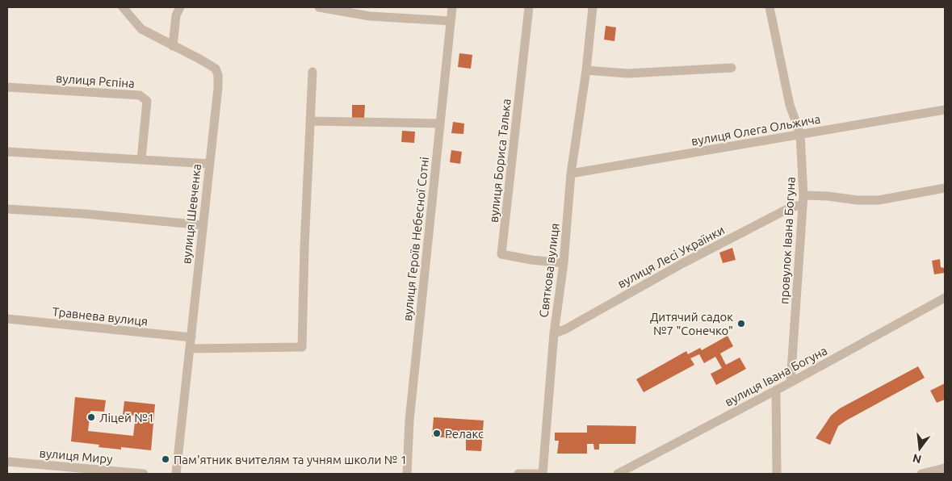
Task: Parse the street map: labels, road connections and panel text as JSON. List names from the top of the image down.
{
  "streets": {
    "street": [
      "вулиця Рєпіна",
      "вулиця Олега Ольжича",
      "вулиця Бориса Талька",
      "вулиця Шевченка",
      "вулиця Героїв Небесної Сотні",
      "провулок Івана Богуна",
      "вулиця Лесі Українки",
      "Святкова вулиця",
      "Травнева вулиця",
      "вулиця Івана Богуна",
      "вулиця Миру"
    ]
  },
  "crossings": [
    ["вулиця Олега Ольжича", "провулок Івана Богуна"],
    ["вулиця Олега Ольжича", "Святкова вулиця"],
    ["вулиця Бориса Талька", "Святкова вулиця"],
    ["вулиця Шевченка", "Травнева вулиця"],
    ["провулок Івана Богуна", "вулиця Лесі Українки"],
    ["провулок Івана Богуна", "вулиця Івана Богуна"],
    ["вулиця Лесі Українки", "Святкова вулиця"]
  ],
  "places": [
    "Дитячий садок №7 \"Сонечко\"",
    "Ліцей №1",
    "Релакс",
    "Пам'ятник вчителям та учням школи № 1"
  ],
  "north": "bottom"
}
